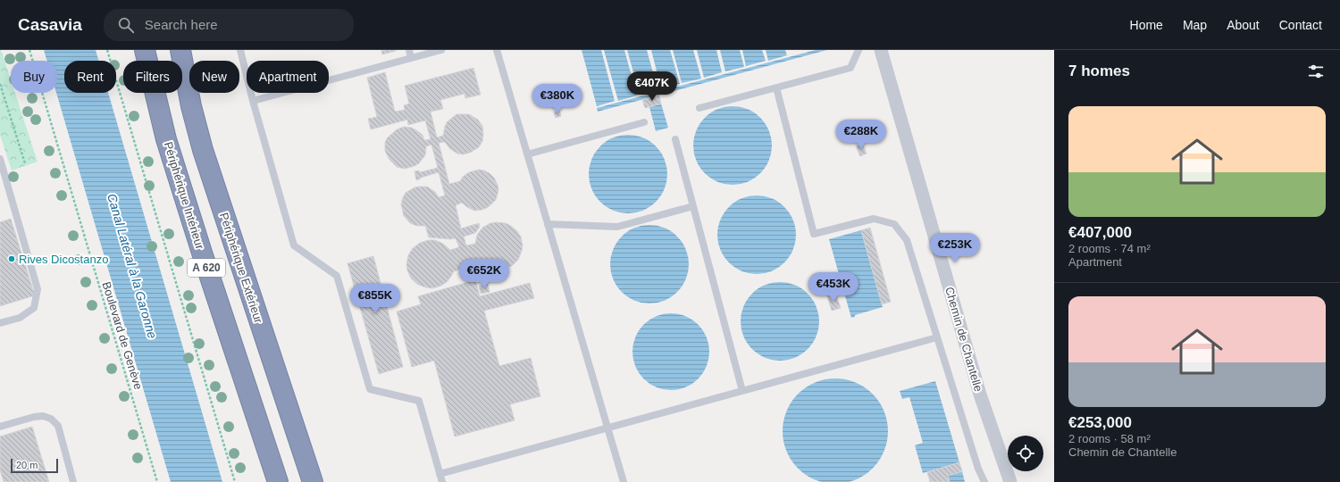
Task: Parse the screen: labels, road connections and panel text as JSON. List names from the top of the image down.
{
  "streets": {
    "highway": ["Périphérique Intérieur", "A 620", "Périphérique Extérieur"],
    "street": ["Chemin de Chantelle"],
    "path": ["Boulevard de Genève"]
  },
  "water": ["Canal Latéral à la Garonne"],
  "places": ["Rives Dicostanzo"],
  "scale_bar": "20 m",
  "page": {
    "header": "Casavia",
    "search": "Search here",
    "nav": [
      "Home",
      "Map",
      "About",
      "Contact"
    ],
    "heading": "7 homes",
    "chip": [
      "Buy",
      "Rent",
      "Filters",
      "New",
      "Apartment"
    ],
    "price": [
      "€407K",
      "€380K",
      "€288K",
      "€253K",
      "€652K",
      "€453K",
      "€855K"
    ],
    "list": [
      {
        "name": "€407,000",
        "note": "2 rooms · 74 m² · Apartment"
      },
      {
        "name": "€253,000",
        "note": "2 rooms · 58 m² · Chemin de Chantelle"
      }
    ],
    "scale": "20 m"
  }
}
